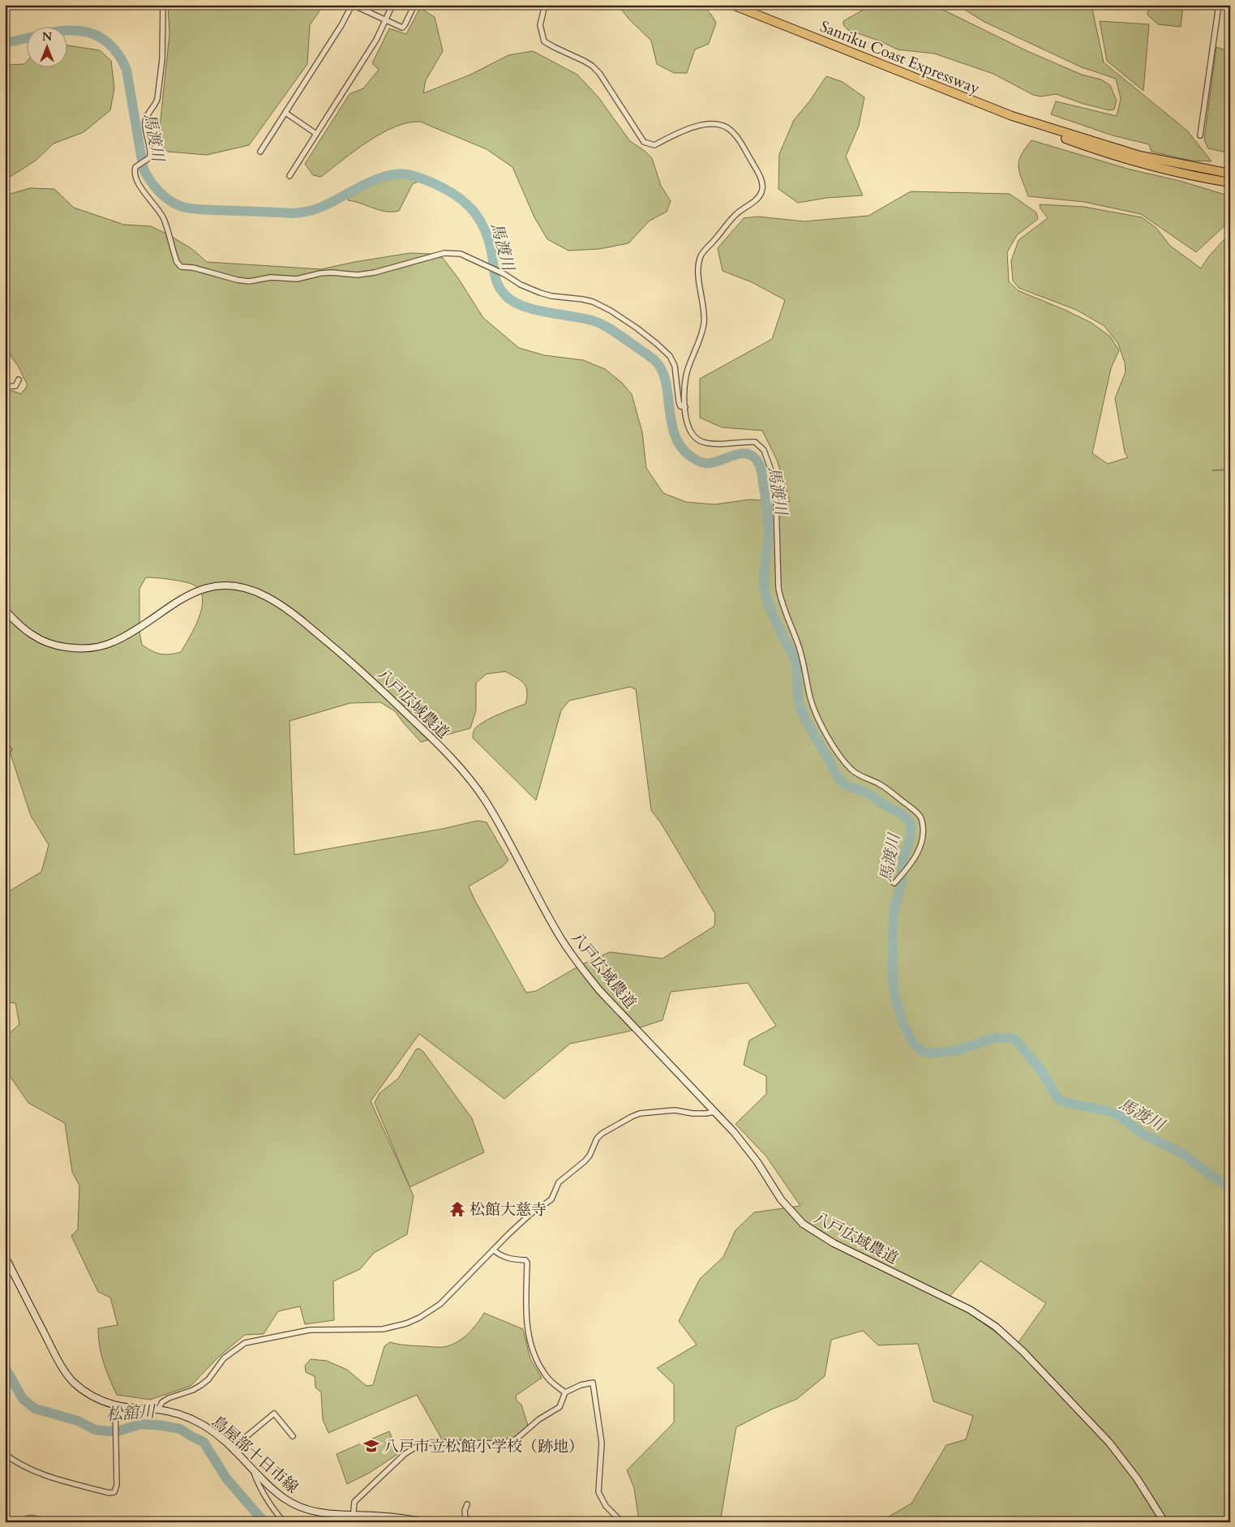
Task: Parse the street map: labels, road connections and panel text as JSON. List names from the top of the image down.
{
  "streets": {
    "highway": ["Sanriku Coast Expressway"],
    "street": ["八戸広域農道", "鳥屋部十日市線"]
  },
  "water": ["馬渡川", "松舘川"],
  "places": {
    "temple": ["松館大慈寺"],
    "school or university": ["八戸市立松館小学校（跡地）"]
  },
  "north": "top"
}
